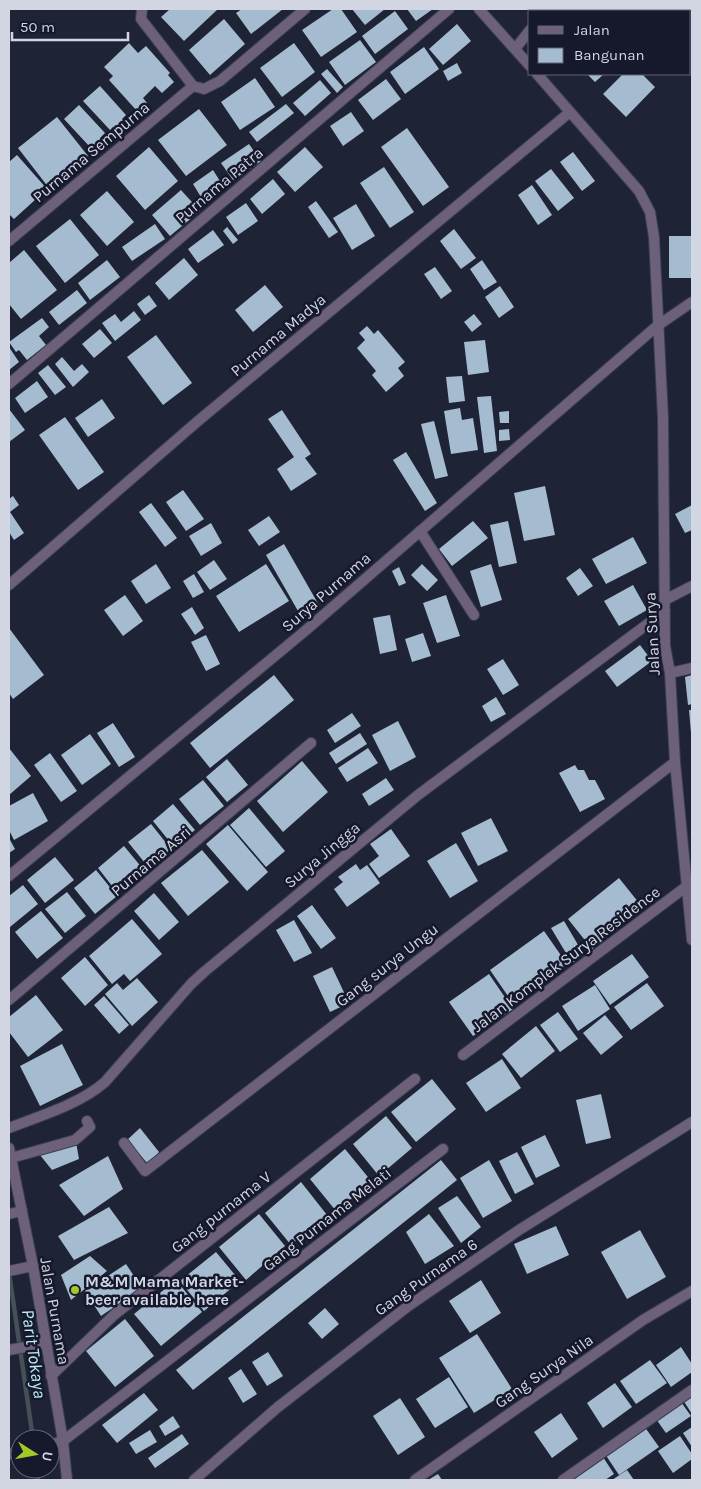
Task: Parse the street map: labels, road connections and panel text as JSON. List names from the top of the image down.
{
  "streets": {
    "street": [
      "Purnama Sempurna",
      "Purnama Patra",
      "Purnama Madya",
      "Surya Purnama",
      "Jalan Surya",
      "Surya Jingga",
      "Purnama Asri",
      "Jalan Komplek Surya Residence",
      "Gang surya Ungu",
      "Gang purnama V",
      "Gang Purnama Melati",
      "Gang Purnama 6",
      "Jalan Purnama",
      "Gang Surya Nila"
    ]
  },
  "crossings": [
    ["Purnama Madya", "Jalan Surya"],
    ["Surya Purnama", "Jalan Surya"],
    ["Jalan Surya", "Surya Jingga"],
    ["Jalan Surya", "Jalan Komplek Surya Residence"],
    ["Jalan Surya", "Gang surya Ungu"],
    ["Gang purnama V", "Jalan Purnama"],
    ["Gang Purnama Melati", "Jalan Purnama"]
  ],
  "water": ["Parit Tokaya"],
  "places": ["M&M Mama Market- beer available here"],
  "legend": ["Jalan", "Bangunan"],
  "scale_bar": "50 m",
  "north": "right"
}
